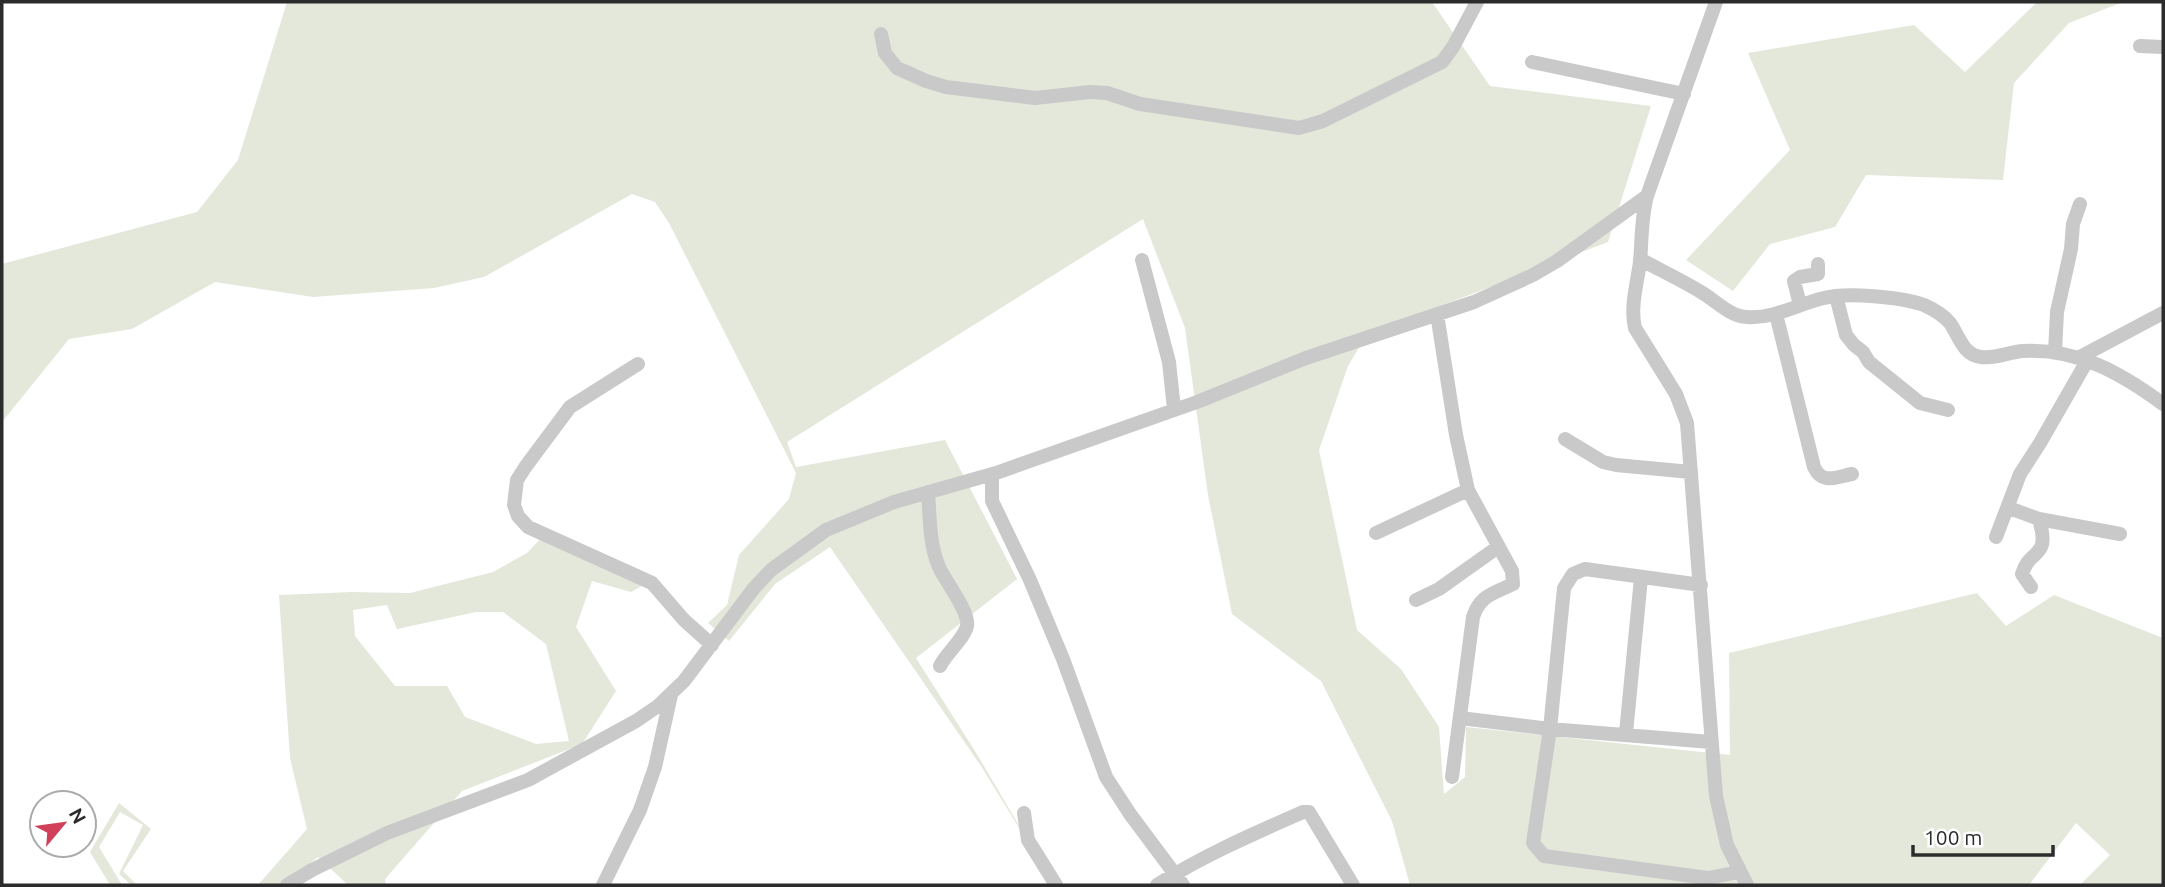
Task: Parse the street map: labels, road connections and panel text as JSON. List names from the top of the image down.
{
  "scale_bar": "100 m",
  "north": "top right"
}
